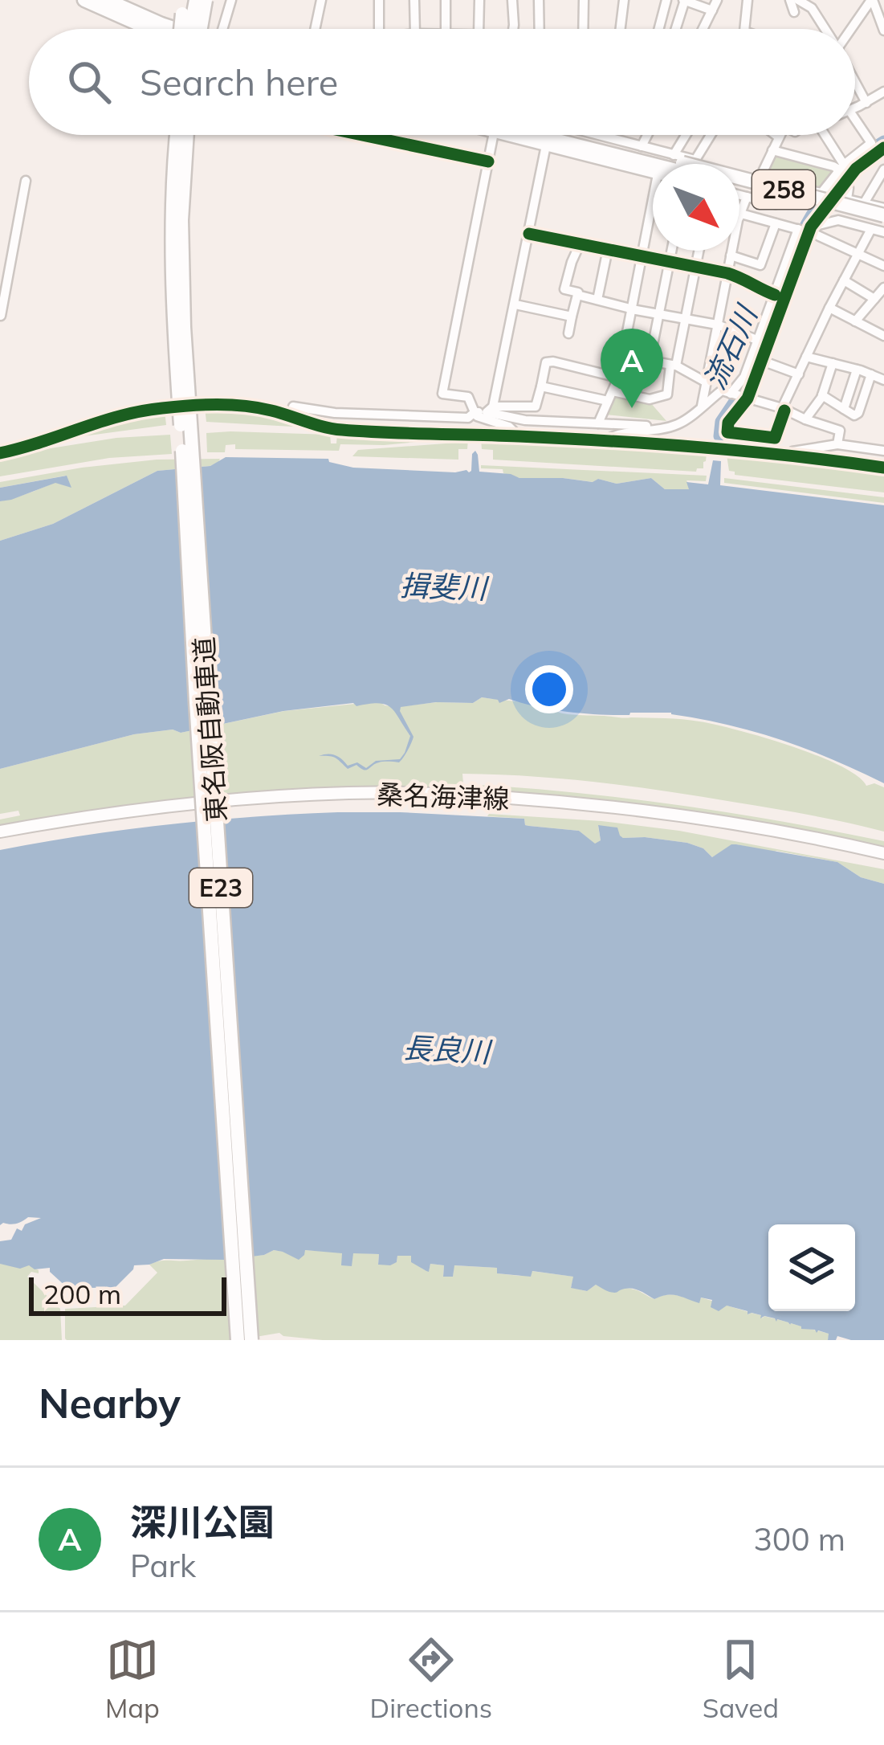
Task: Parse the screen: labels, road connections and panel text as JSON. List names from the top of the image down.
{
  "streets": {
    "highway": ["258", "東名阪自動車道", "E23"],
    "main road": ["桑名海津線"]
  },
  "water": ["流石川", "揖斐川", "長良川"],
  "scale_bar": "200 m",
  "north": "bottom right",
  "page": {
    "search": "Search here",
    "pins": "A",
    "scale": "200 m",
    "heading": "Nearby",
    "list": [
      {
        "mark": "A",
        "name": "深川公園",
        "note": "Park",
        "value": "300 m"
      }
    ],
    "nav": ["Map", "Directions", "Saved"]
  }
}
